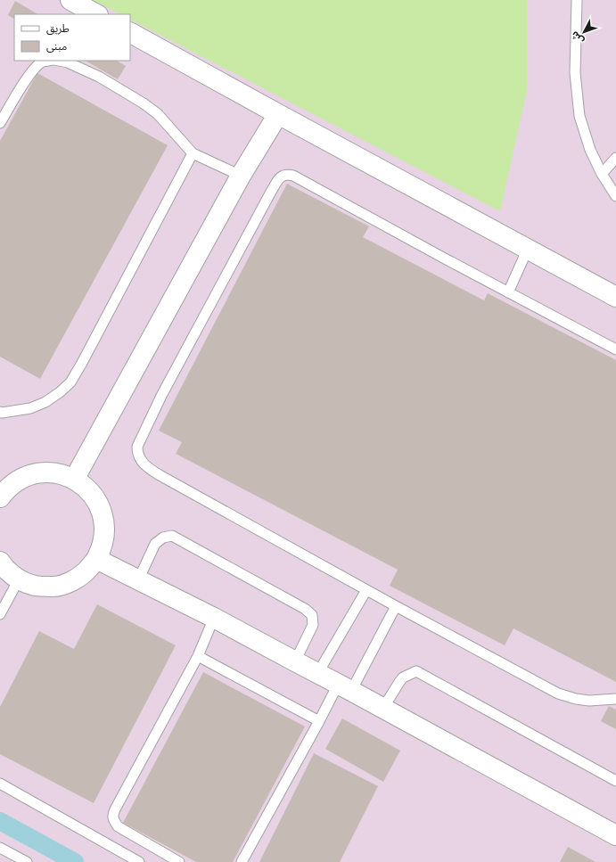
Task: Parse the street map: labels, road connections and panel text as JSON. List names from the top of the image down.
{
  "legend": ["طريق", "مبنى"],
  "north": "bottom left"
}
